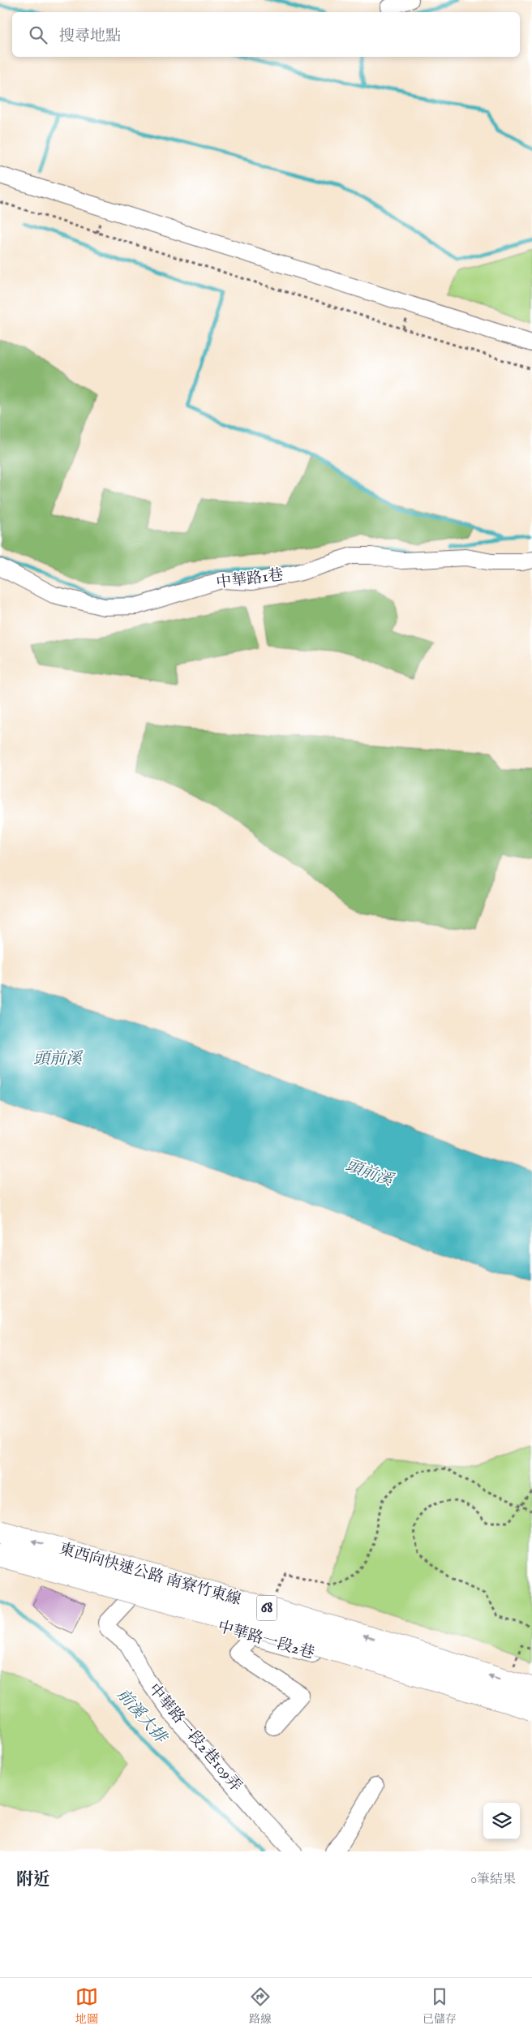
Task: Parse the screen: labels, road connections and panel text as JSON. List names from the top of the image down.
{
  "streets": {
    "highway": ["東西向快速公路 南寮竹東線", "68"],
    "street": ["中華路1巷", "中華路一段2巷", "中華路一段2巷109弄"]
  },
  "crossings": [
    ["中華路一段2巷", "中華路一段2巷109弄"]
  ],
  "water": ["頭前溪", "前溪大排"],
  "page": {
    "search": "搜尋地點",
    "heading": ["附近", "0筆結果"],
    "nav": ["地圖", "路線", "已儲存"]
  }
}
